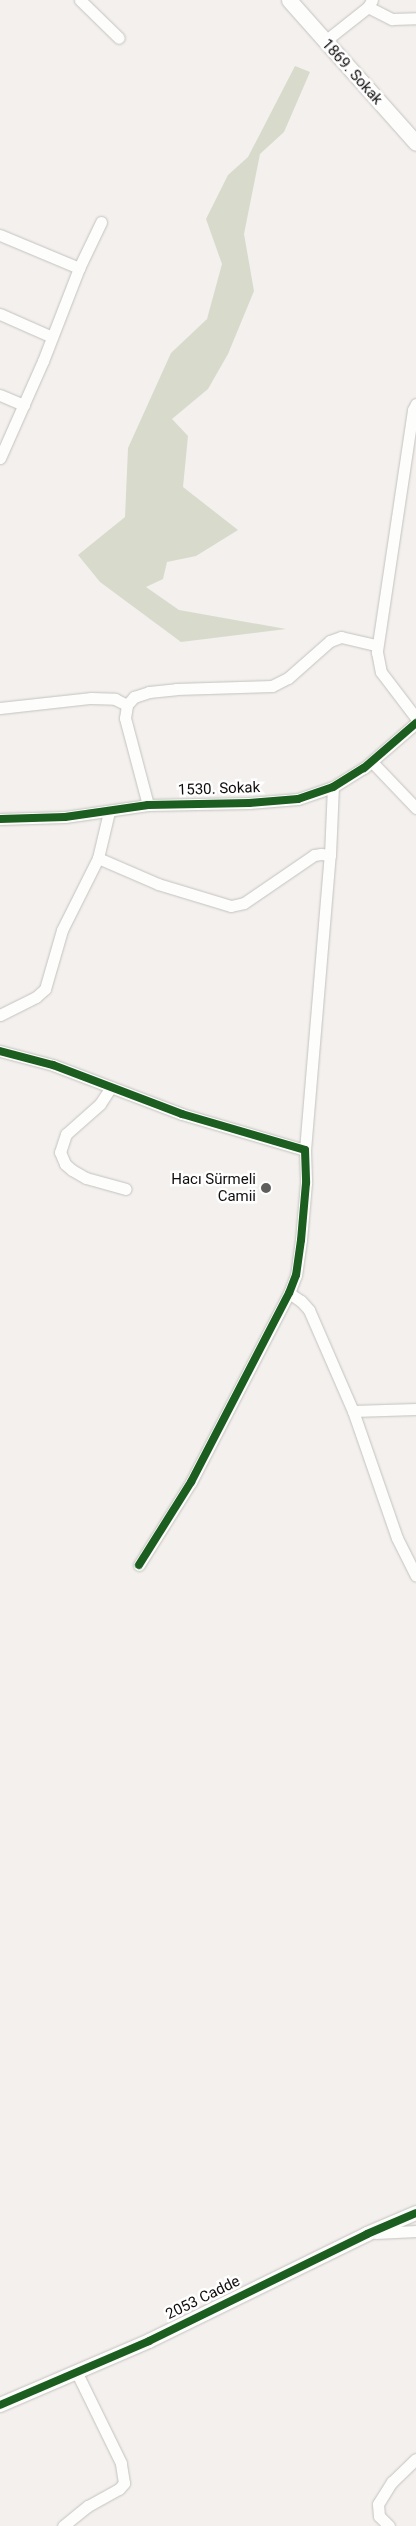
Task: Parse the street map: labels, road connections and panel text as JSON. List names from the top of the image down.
{
  "streets": {
    "main road": ["1869. Sokak"],
    "street": ["1530. Sokak", "2053 Cadde"]
  },
  "places": ["Hacı Sürmeli Camii"]
}
